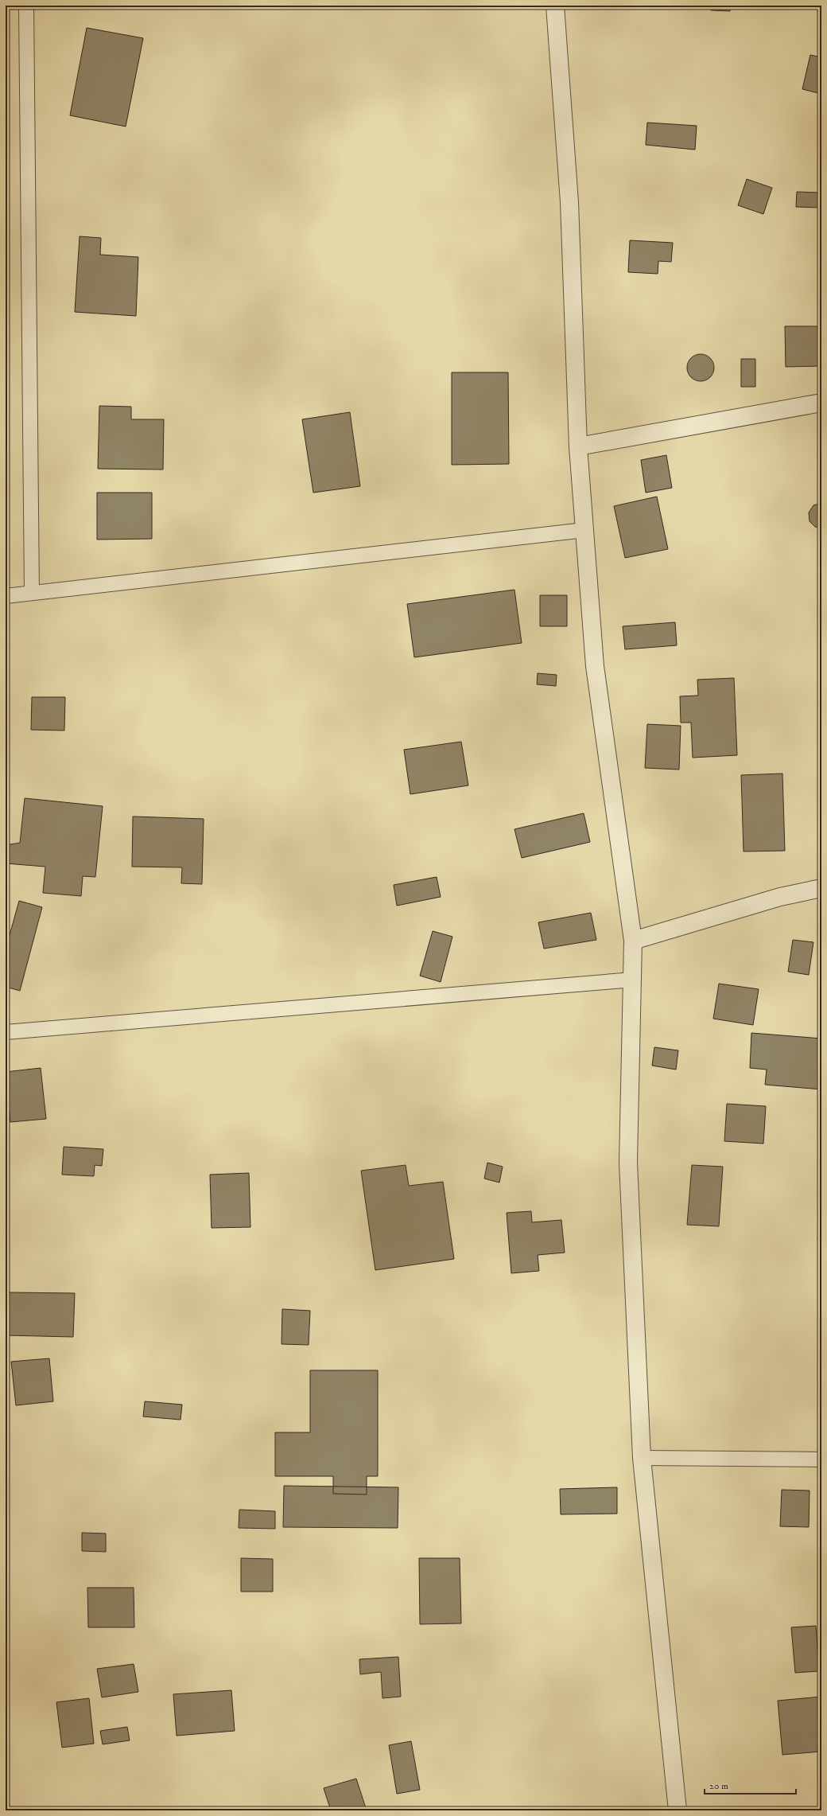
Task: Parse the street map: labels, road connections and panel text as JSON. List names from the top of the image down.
{
  "scale_bar": "20 m"
}
